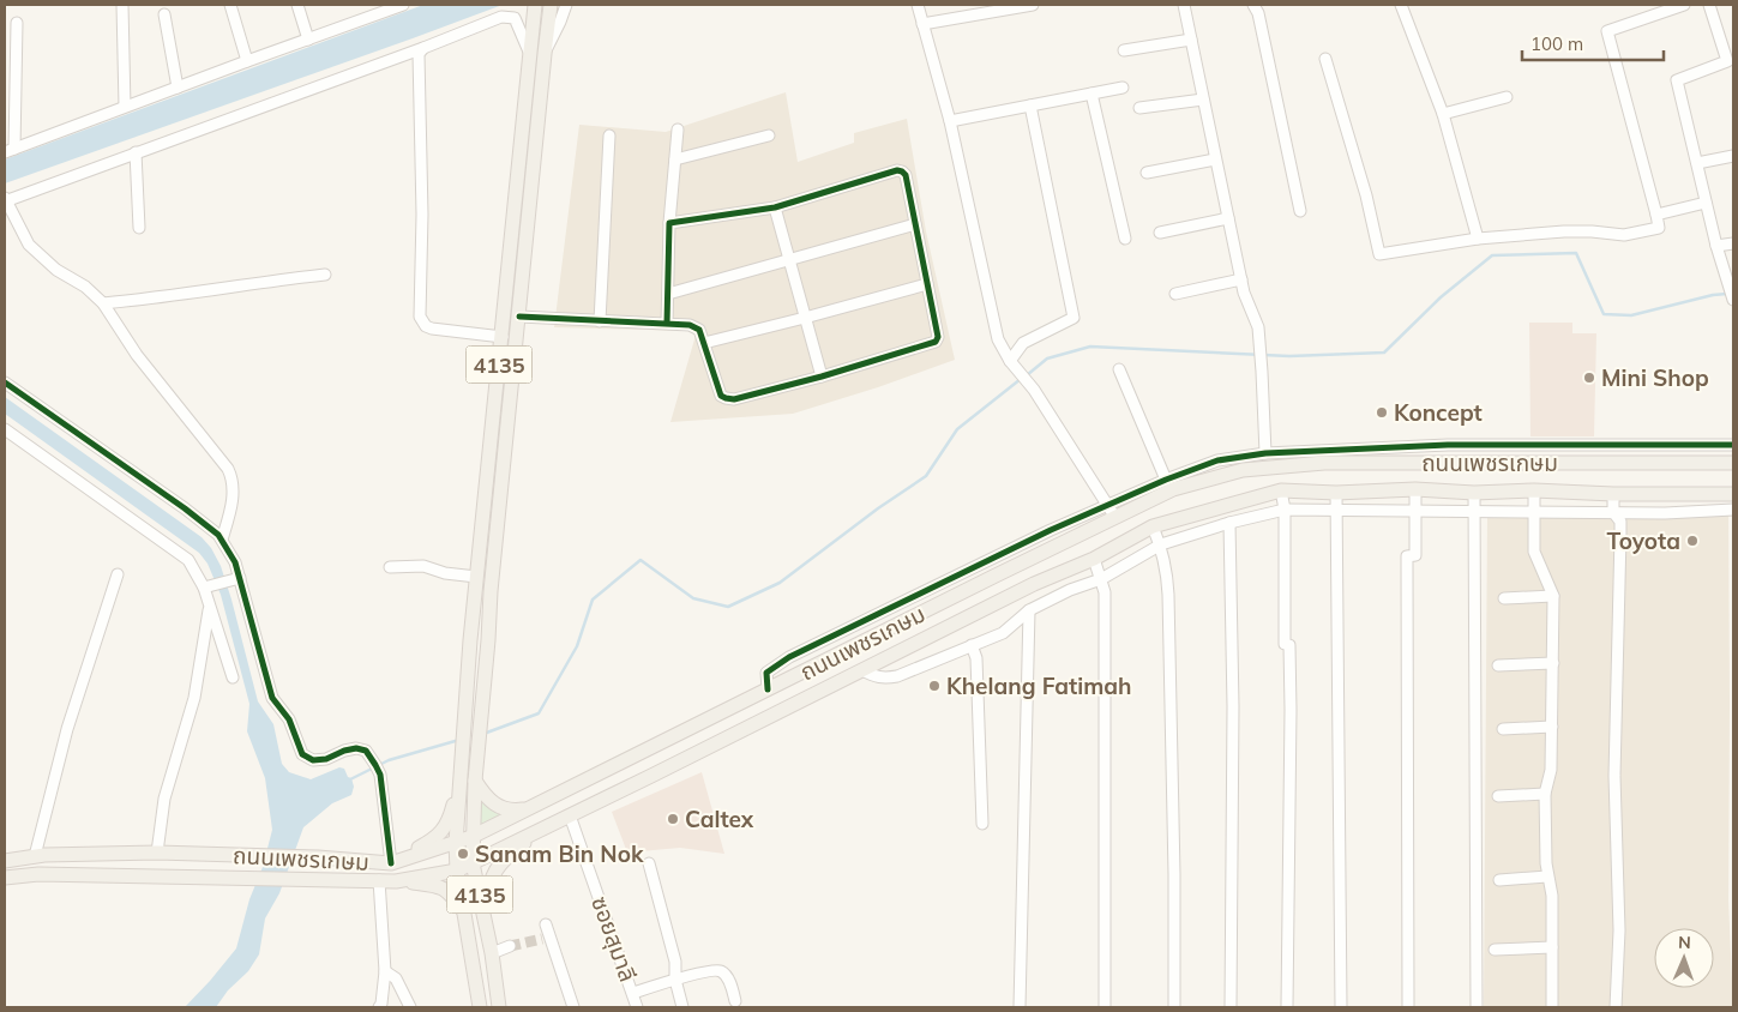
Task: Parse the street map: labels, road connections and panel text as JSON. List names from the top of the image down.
{
  "streets": {
    "main road": ["4135", "ถนนเพชรเกษม"],
    "street": ["ซอยสุมาลี"]
  },
  "crossings": [
    ["4135", "ถนนเพชรเกษม"],
    ["ถนนเพชรเกษม", "ซอยสุมาลี"]
  ],
  "places": [
    "Mini Shop",
    "Koncept",
    "Toyota",
    "Khelang Fatimah",
    "Caltex",
    "Sanam Bin Nok"
  ],
  "scale_bar": "100 m",
  "north": "top"
}
